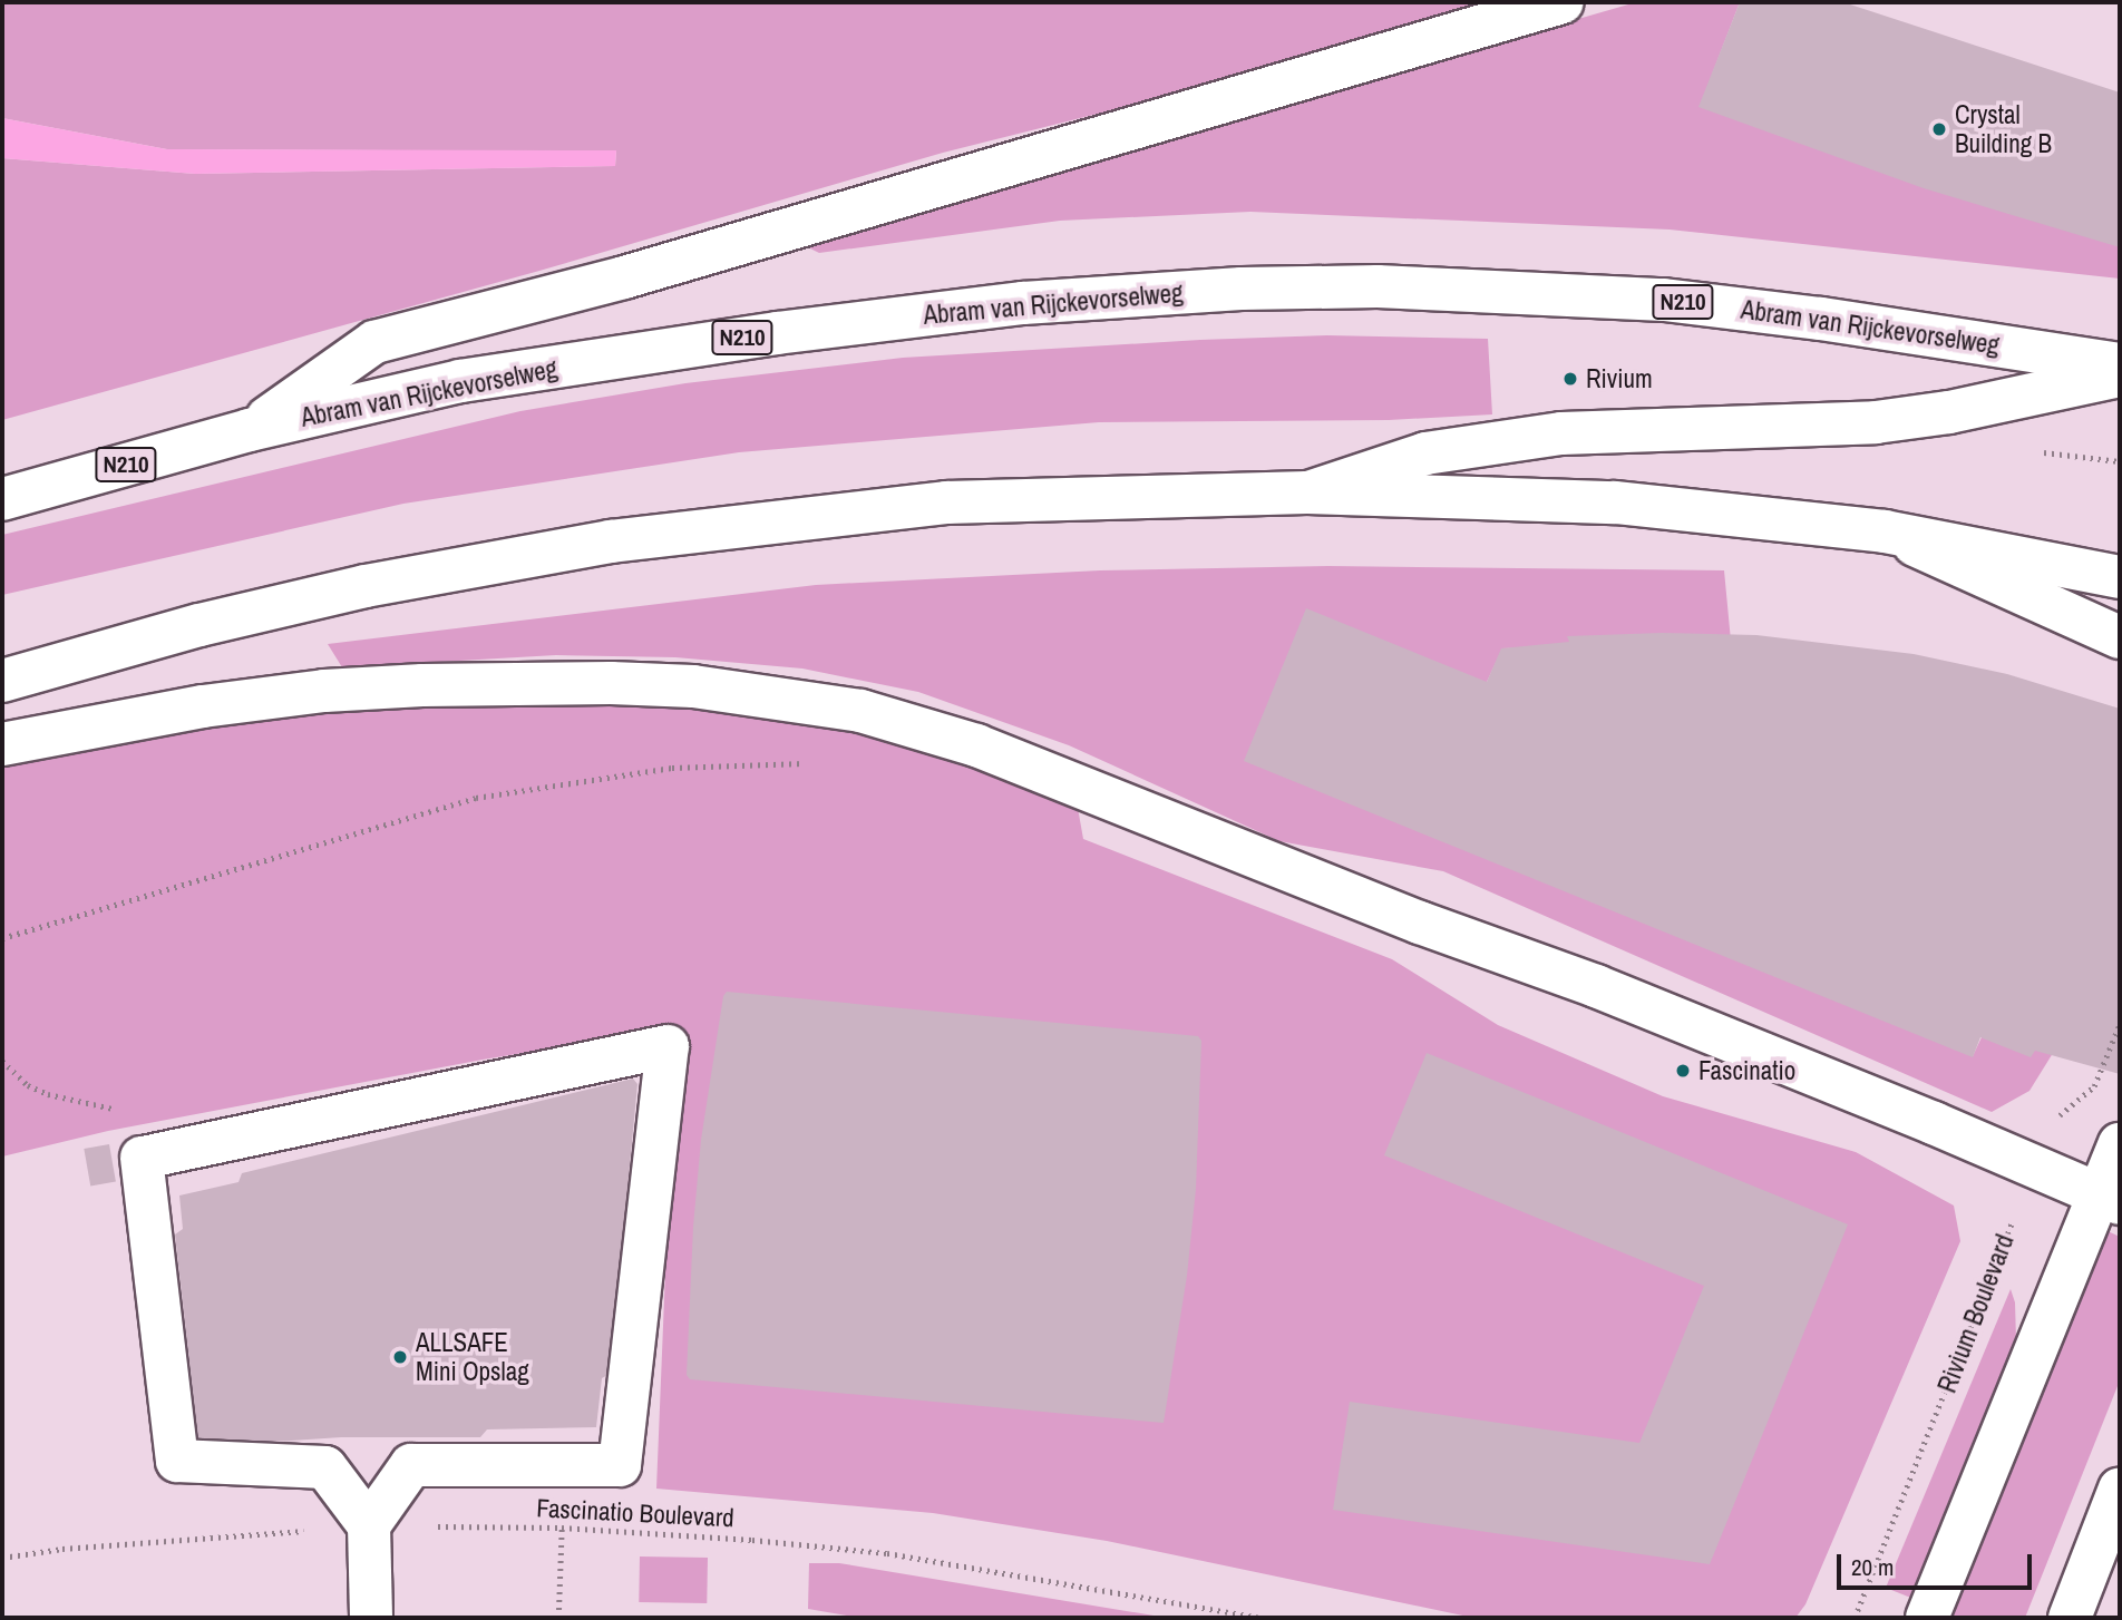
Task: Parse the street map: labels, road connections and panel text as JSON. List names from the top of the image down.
{
  "streets": {
    "main road": ["N210", "Abram van Rijckevorselweg"],
    "path": ["Rivium Boulevard", "Fascinatio Boulevard"]
  },
  "places": [
    "Crystal Building B",
    "Rivium",
    "Fascinatio",
    "ALLSAFE Mini Opslag"
  ],
  "scale_bar": "20 m"
}
